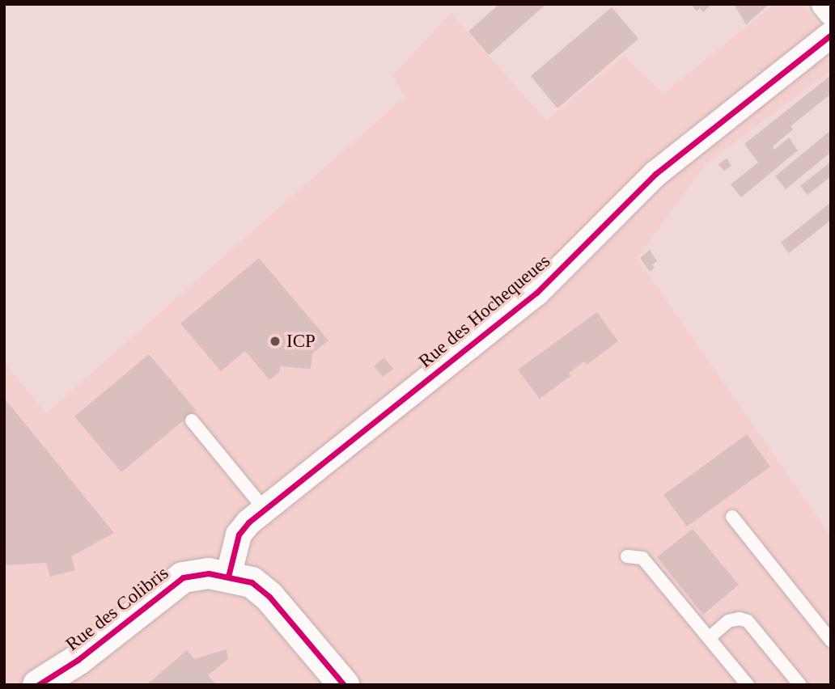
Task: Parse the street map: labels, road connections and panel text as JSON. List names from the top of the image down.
{
  "streets": {
    "street": ["Rue des Hochequeues", "Rue des Colibris"]
  },
  "crossings": [
    ["Rue des Hochequeues", "Rue des Colibris"]
  ],
  "places": ["ICP"]
}
